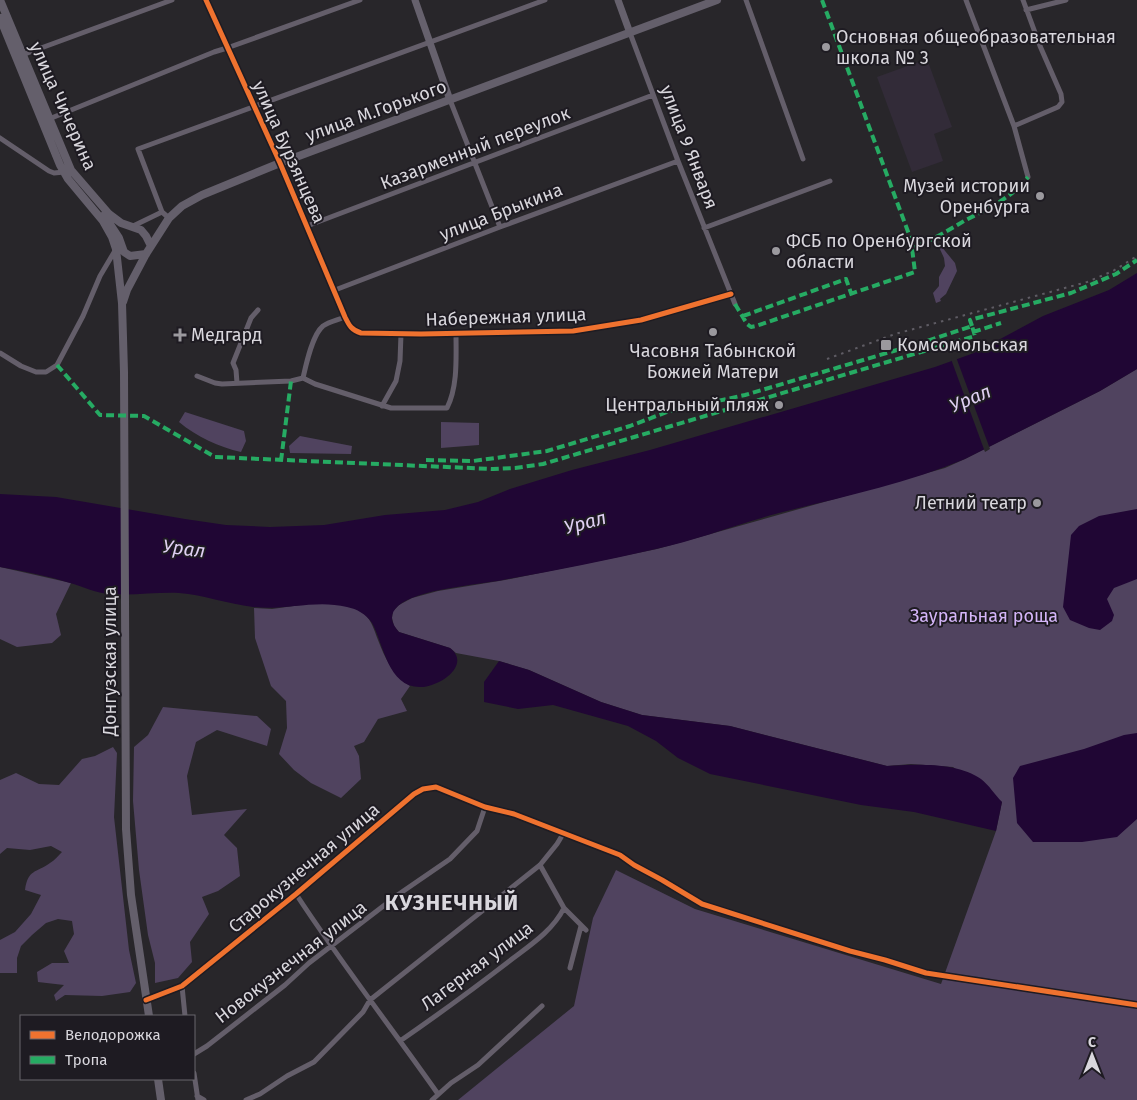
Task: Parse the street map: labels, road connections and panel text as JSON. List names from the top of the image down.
{
  "streets": {
    "main road": [
      "улица Чичерина",
      "улица М.Горького",
      "улица 9 Января",
      "Донгузская улица"
    ],
    "street": [
      "Казарменный переулок",
      "улица Бурзянцева",
      "улица Брыкина",
      "Набережная улица",
      "Старокузнечная улица",
      "Новокузнечная улица",
      "Лагерная улица"
    ]
  },
  "crossings": [
    ["улица Чичерина", "Донгузская улица"],
    ["улица М.Горького", "улица 9 Января"],
    ["улица М.Горького", "улица Бурзянцева"],
    ["улица М.Горького", "Донгузская улица"],
    ["улица 9 Января", "Казарменный переулок"],
    ["улица 9 Января", "улица Брыкина"],
    ["улица 9 Января", "Набережная улица"],
    ["Казарменный переулок", "улица Бурзянцева"],
    ["улица Бурзянцева", "улица Брыкина"],
    ["улица Бурзянцева", "Набережная улица"],
    ["Донгузская улица", "Старокузнечная улица"],
    ["Старокузнечная улица", "Новокузнечная улица"]
  ],
  "districts": ["КУЗНЕЧНЫЙ"],
  "water": ["Урал"],
  "parks": ["Зауральная роща"],
  "places": {
    "other": [
      "Основная общеобразовательная школа № 3",
      "Музей истории Оренбурга",
      "ФСБ по Оренбургской области",
      "Часовня Табынской Божией Матери",
      "Центральный пляж",
      "Летний театр"
    ],
    "health": ["Медгард"],
    "transit": ["Комсомольская"]
  },
  "legend": ["Велодорожка", "Тропа"],
  "north": "top"
}
